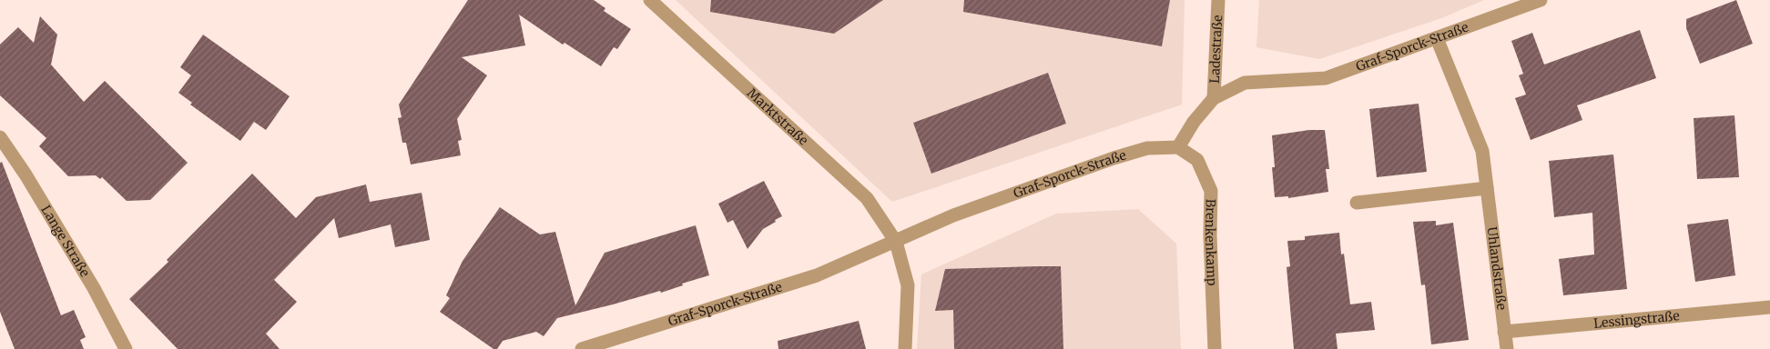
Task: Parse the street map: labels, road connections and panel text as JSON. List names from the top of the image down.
{
  "streets": {
    "street": [
      "Graf-Sporck-Straße",
      "Ladestraße",
      "Marktstraße",
      "Lange Straße",
      "Brenkenkamp",
      "Uhlandstraße",
      "Lessingstraße"
    ]
  },
  "crossings": [
    ["Graf-Sporck-Straße", "Ladestraße"],
    ["Graf-Sporck-Straße", "Marktstraße"],
    ["Graf-Sporck-Straße", "Brenkenkamp"],
    ["Graf-Sporck-Straße", "Uhlandstraße"],
    ["Uhlandstraße", "Lessingstraße"]
  ]
}
